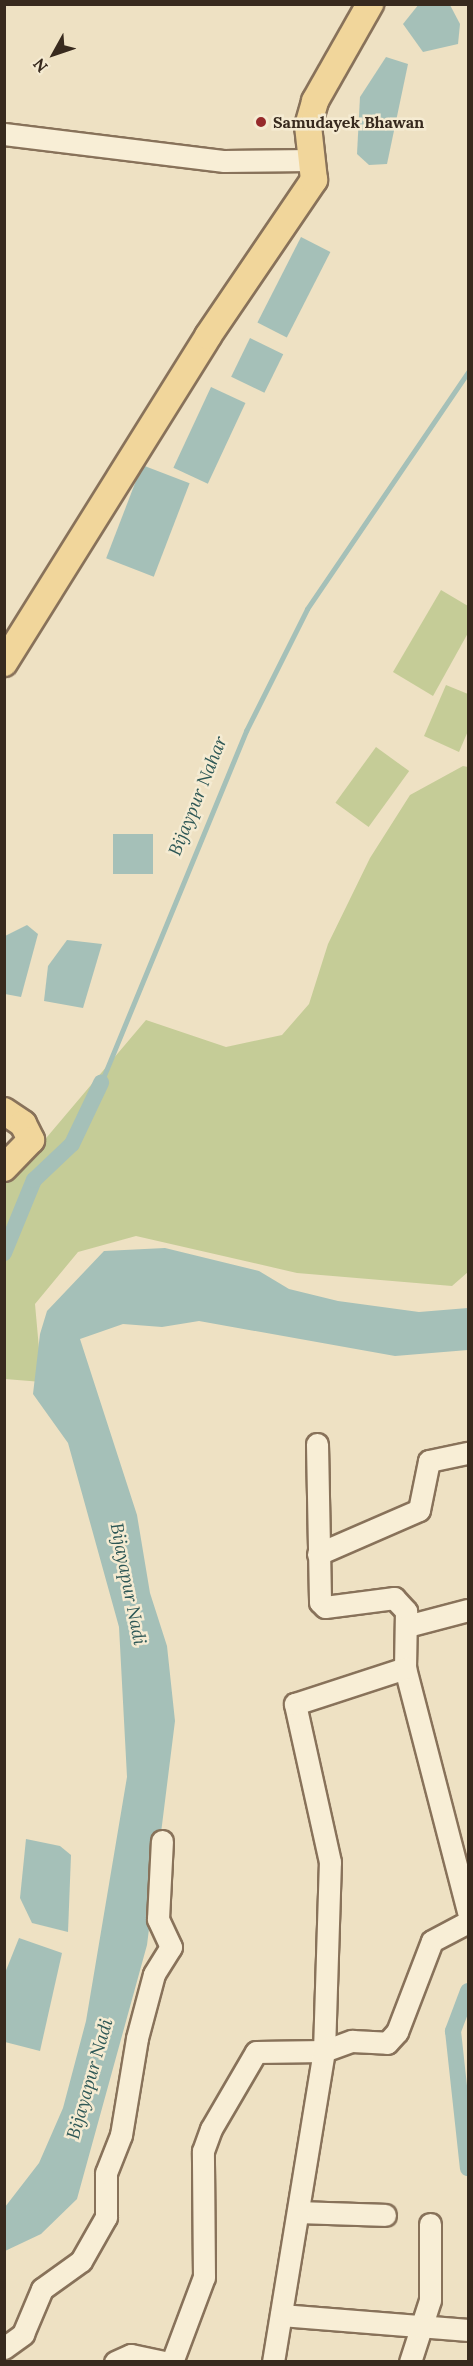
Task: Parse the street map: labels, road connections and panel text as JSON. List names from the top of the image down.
{
  "water": ["Bijaypur Nahar", "Bijayapur Nadi"],
  "places": ["Samudayek Bhawan"],
  "north": "bottom left"
}
